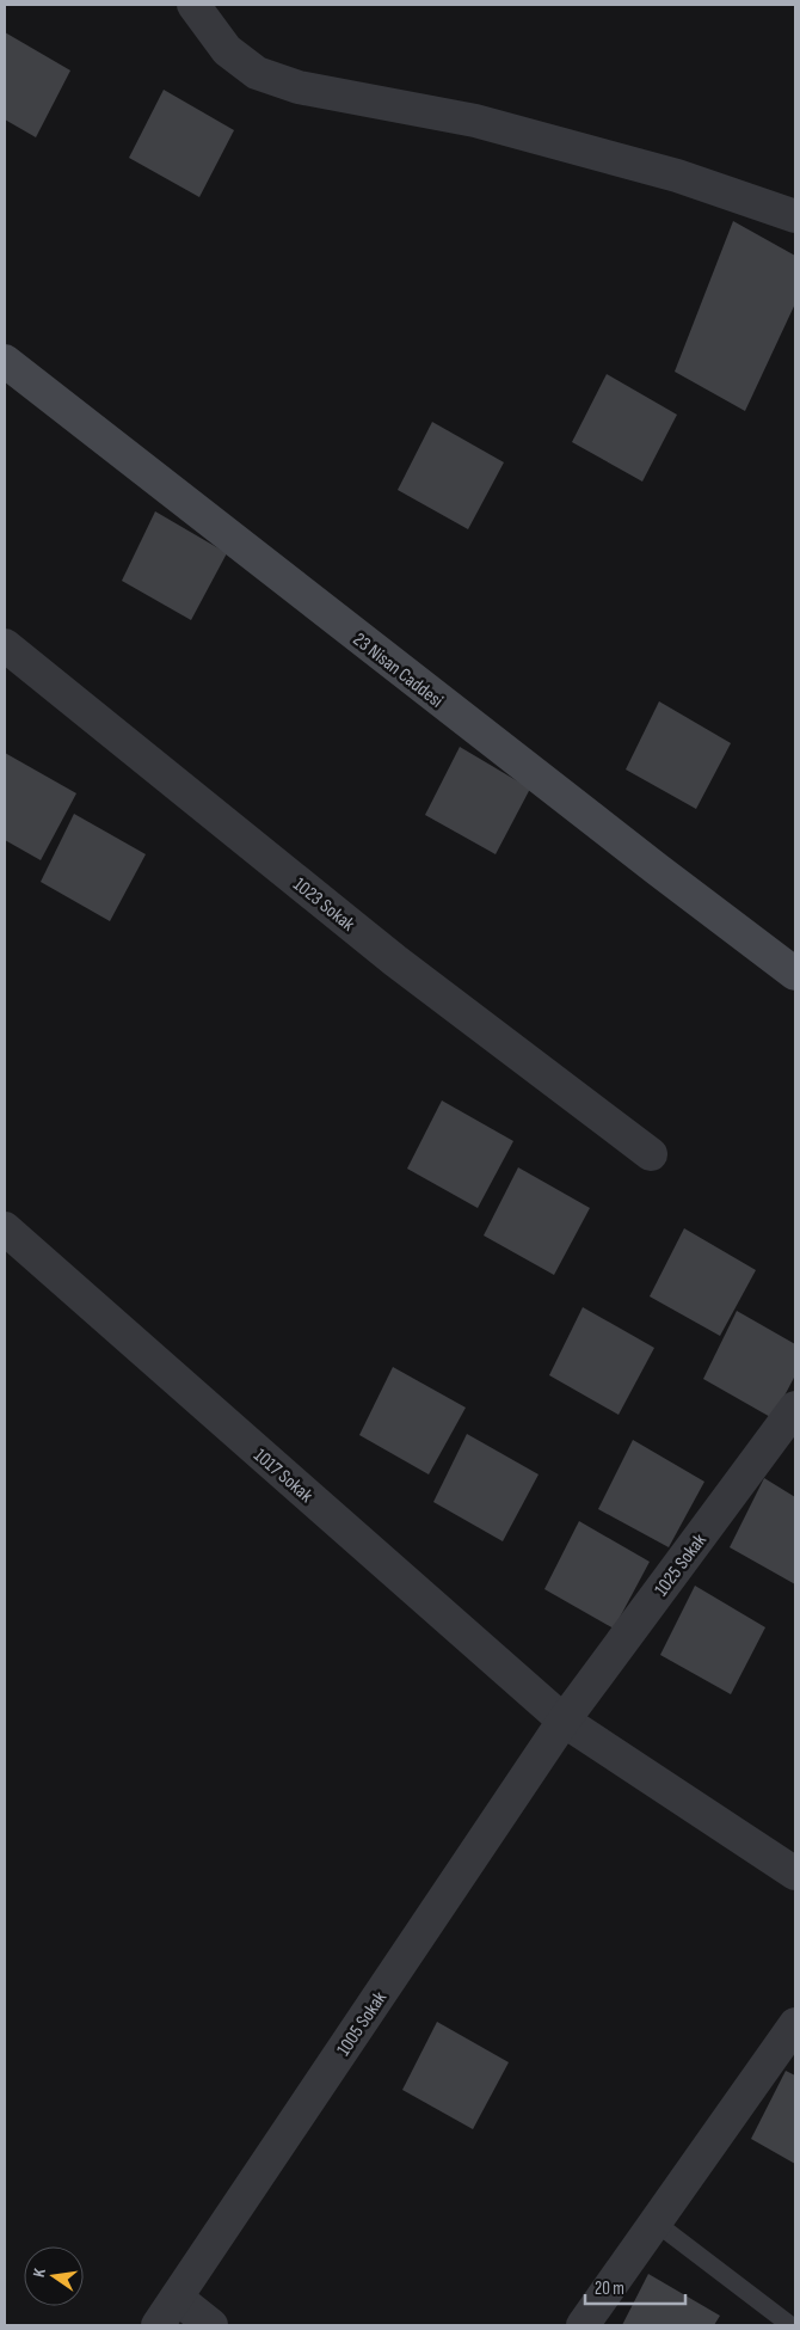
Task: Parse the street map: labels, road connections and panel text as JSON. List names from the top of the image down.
{
  "streets": {
    "street": [
      "23 Nisan Caddesi",
      "1023 Sokak",
      "1017 Sokak",
      "1025 Sokak",
      "1005 Sokak"
    ]
  },
  "crossings": [
    ["1017 Sokak", "1025 Sokak"],
    ["1017 Sokak", "1005 Sokak"],
    ["1025 Sokak", "1005 Sokak"]
  ],
  "scale_bar": "20 m",
  "north": "left"
}
